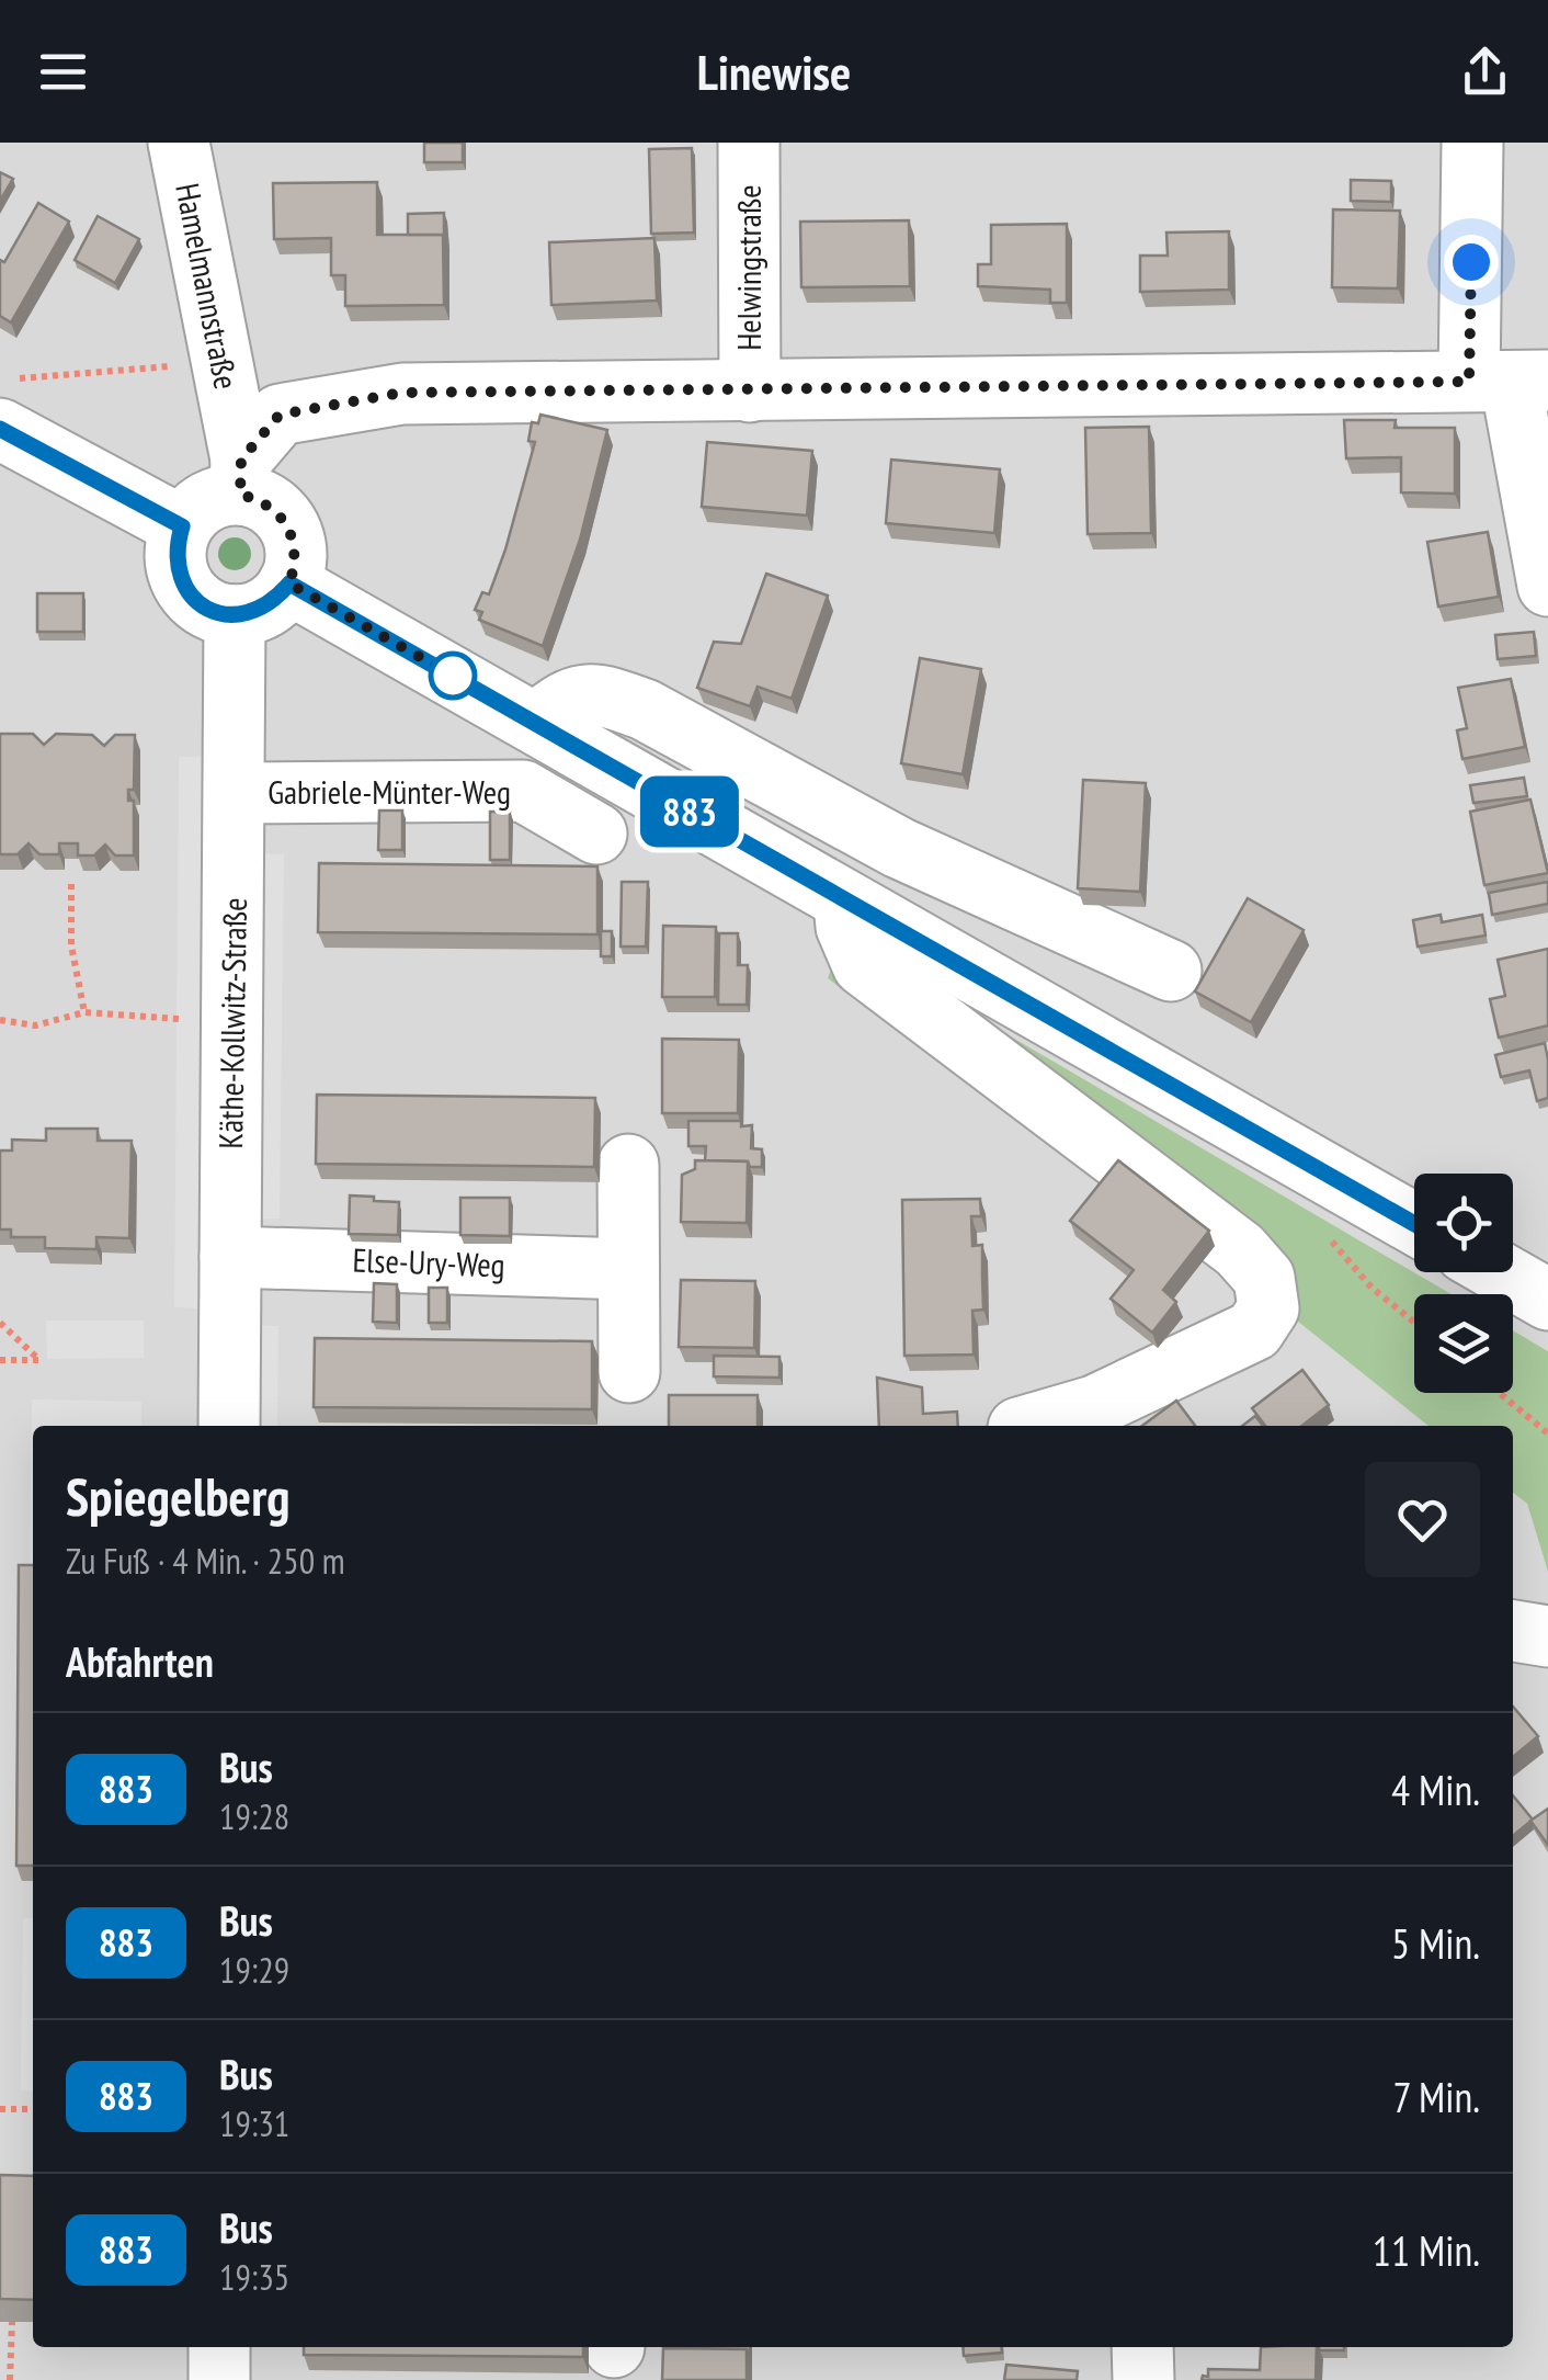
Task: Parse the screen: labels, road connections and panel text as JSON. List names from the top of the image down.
{
  "streets": {
    "street": [
      "Helwingstraße",
      "Hamelmannstraße",
      "Gabriele-Münter-Weg",
      "Käthe-Kollwitz-Straße",
      "Else-Ury-Weg"
    ]
  },
  "crossings": [
    ["Hamelmannstraße", "Käthe-Kollwitz-Straße"],
    ["Gabriele-Münter-Weg", "Käthe-Kollwitz-Straße"],
    ["Käthe-Kollwitz-Straße", "Else-Ury-Weg"]
  ],
  "lines": ["bus line 883"],
  "page": {
    "header": "Linewise",
    "on_map": "883",
    "heading": [
      ["Spiegelberg", "Zu Fuß · 4 Min. · 250 m"],
      "Abfahrten"
    ],
    "list": [
      {
        "mark": "883",
        "name": "Bus",
        "note": "19:28",
        "value": "4 Min."
      },
      {
        "mark": "883",
        "name": "Bus",
        "note": "19:29",
        "value": "5 Min."
      },
      {
        "mark": "883",
        "name": "Bus",
        "note": "19:31",
        "value": "7 Min."
      },
      {
        "mark": "883",
        "name": "Bus",
        "note": "19:35",
        "value": "11 Min."
      }
    ]
  }
}
